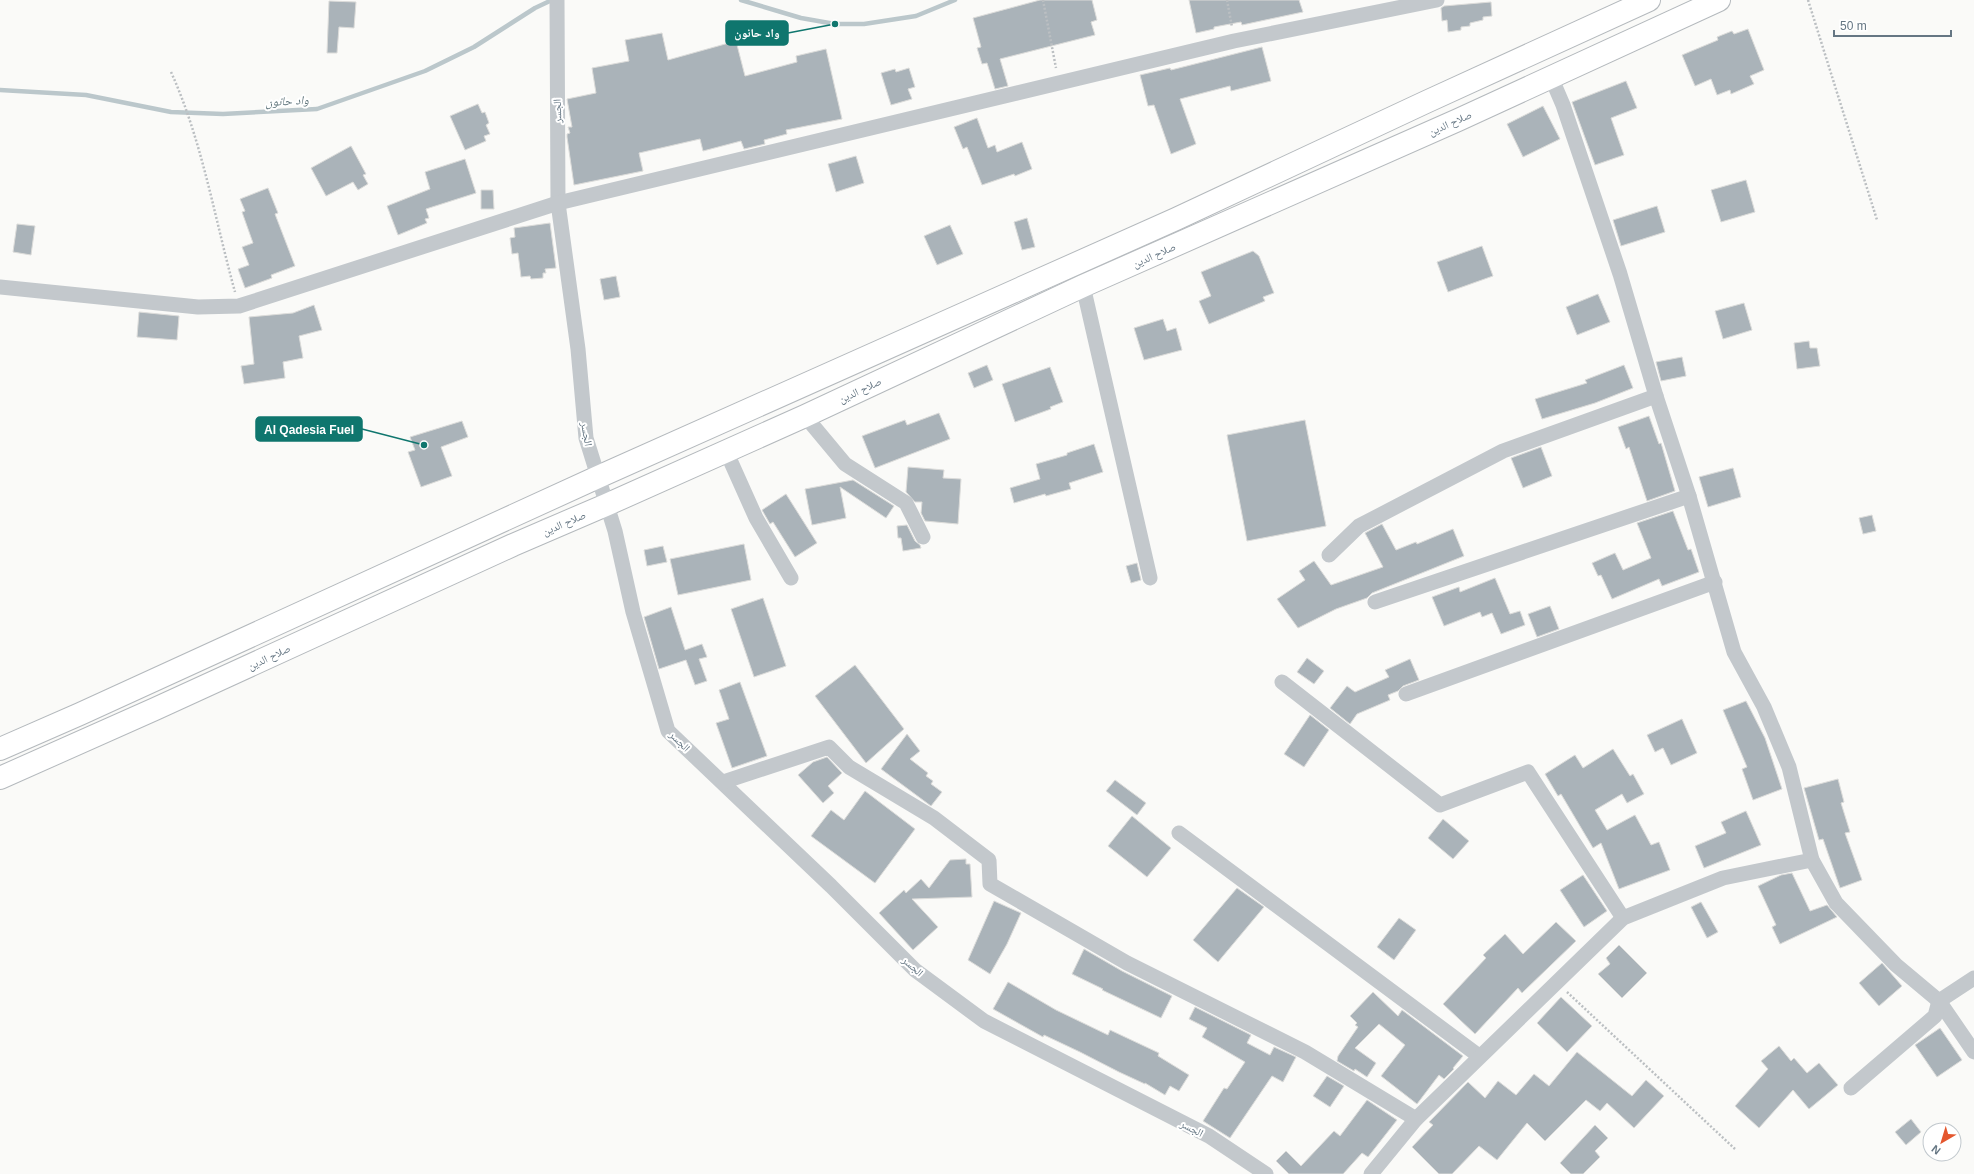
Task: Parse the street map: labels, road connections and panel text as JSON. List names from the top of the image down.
{
  "streets": {
    "highway": ["صلاح الدين"],
    "street": ["الجسر"]
  },
  "crossings": [
    ["الجسر", "صلاح الدين"]
  ],
  "water": ["واد حانون"],
  "places": ["واد حانون", "Al Qadesia Fuel"],
  "scale_bar": "50 m",
  "north": "bottom left"
}
